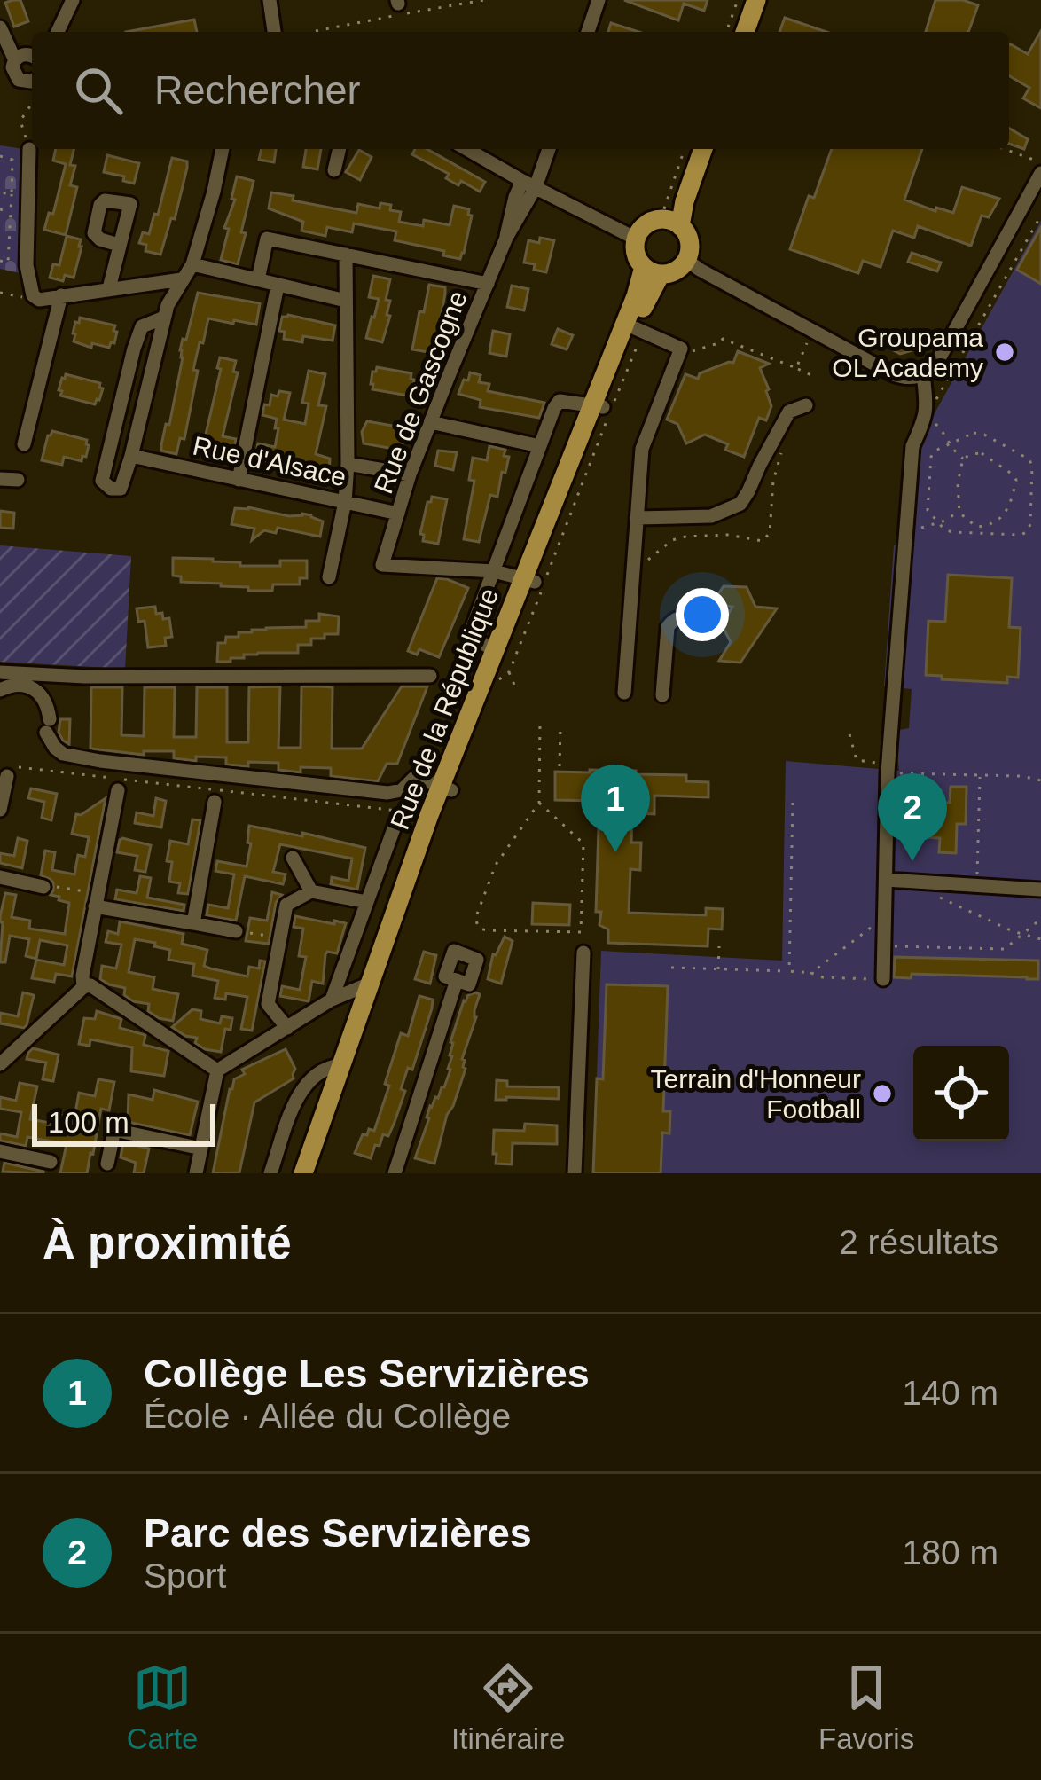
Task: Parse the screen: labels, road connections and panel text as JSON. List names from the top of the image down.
{
  "streets": {
    "main road": ["Rue de la République"],
    "street": ["Rue de Gascogne", "Rue d'Alsace"]
  },
  "crossings": [
    ["Rue de Gascogne", "Rue d'Alsace"]
  ],
  "places": ["Groupama OL Academy", "Terrain d'Honneur Football"],
  "scale_bar": "100 m",
  "page": {
    "search": "Rechercher",
    "pins": ["1", "2"],
    "scale": "100 m",
    "heading": ["À proximité", "2 résultats"],
    "list": [
      {
        "mark": "1",
        "name": "Collège Les Servizières",
        "note": "École · Allée du Collège",
        "value": "140 m"
      },
      {
        "mark": "2",
        "name": "Parc des Servizières",
        "note": "Sport",
        "value": "180 m"
      }
    ],
    "nav": ["Carte", "Itinéraire", "Favoris"]
  }
}
